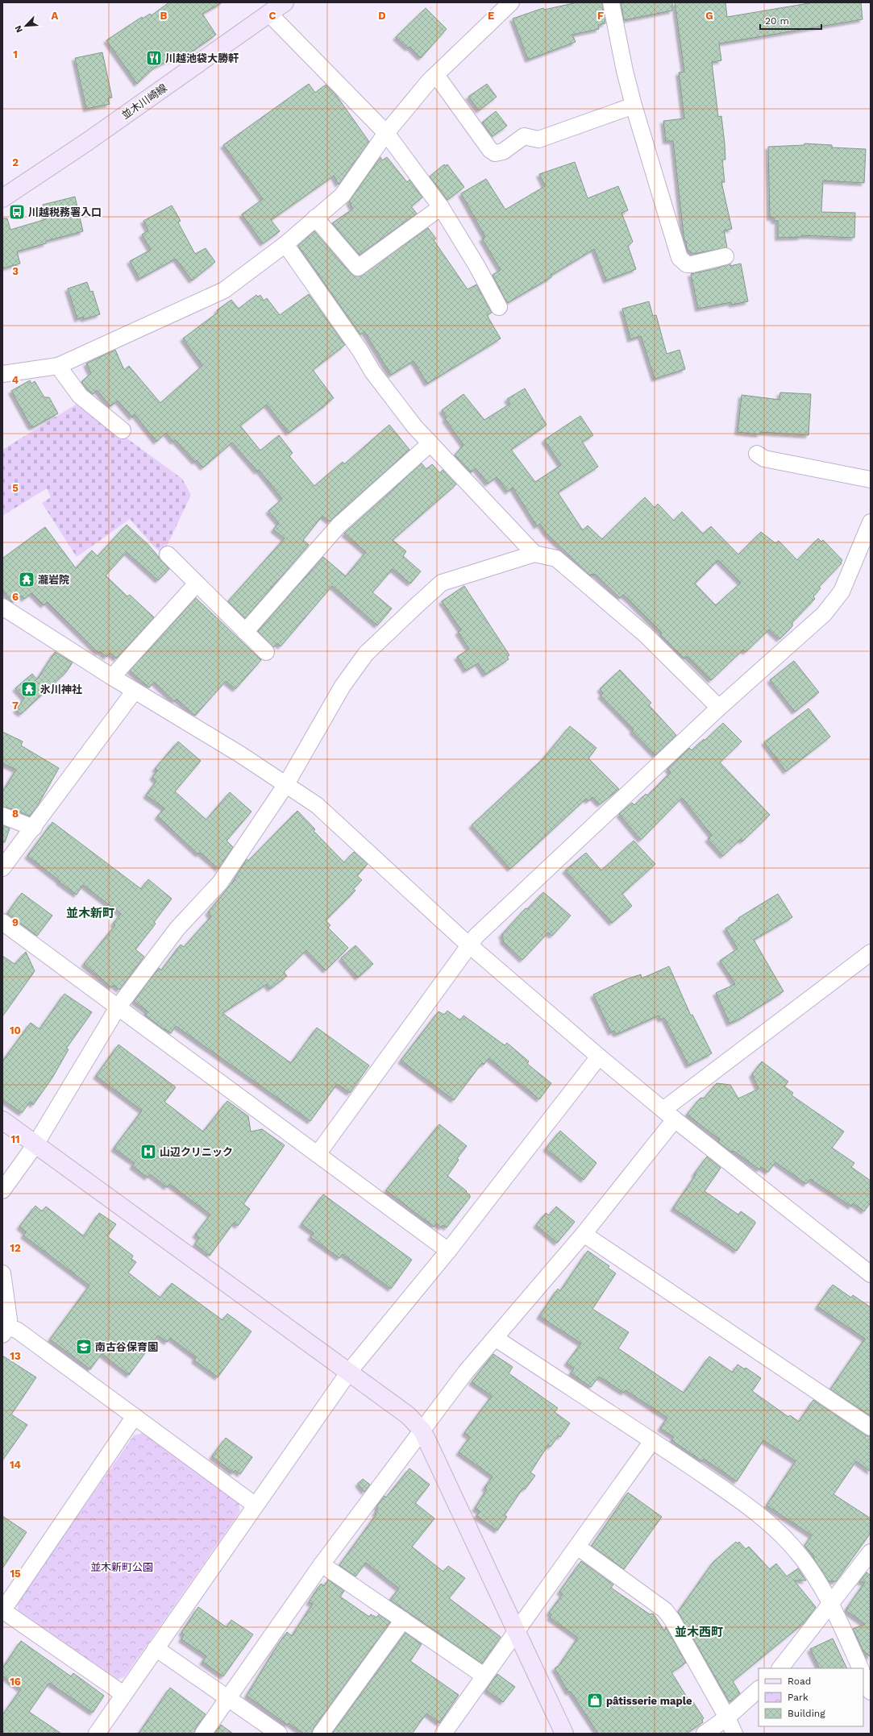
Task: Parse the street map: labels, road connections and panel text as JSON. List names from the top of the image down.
{
  "streets": {
    "street": ["並木川崎線"]
  },
  "districts": ["並木新町", "並木西町"],
  "parks": ["並木新町公園"],
  "places": {
    "restaurant": ["川越池袋大勝軒"],
    "bus stop": ["川越税務署入口"],
    "temple": ["瀧岩院", "氷川神社"],
    "hospital": ["山辺クリニック"],
    "school or university": ["南古谷保育園"],
    "shop": ["pâtisserie maple"]
  },
  "legend": ["Road", "Park", "Building"],
  "scale_bar": "20 m",
  "north": "bottom left",
  "grid": {
    "columns": [
      "A",
      "B",
      "C",
      "D",
      "E",
      "F",
      "G"
    ],
    "rows": [
      "1",
      "2",
      "3",
      "4",
      "5",
      "6",
      "7",
      "8",
      "9",
      "10",
      "11",
      "12",
      "13",
      "14",
      "15",
      "16"
    ]
  }
}
